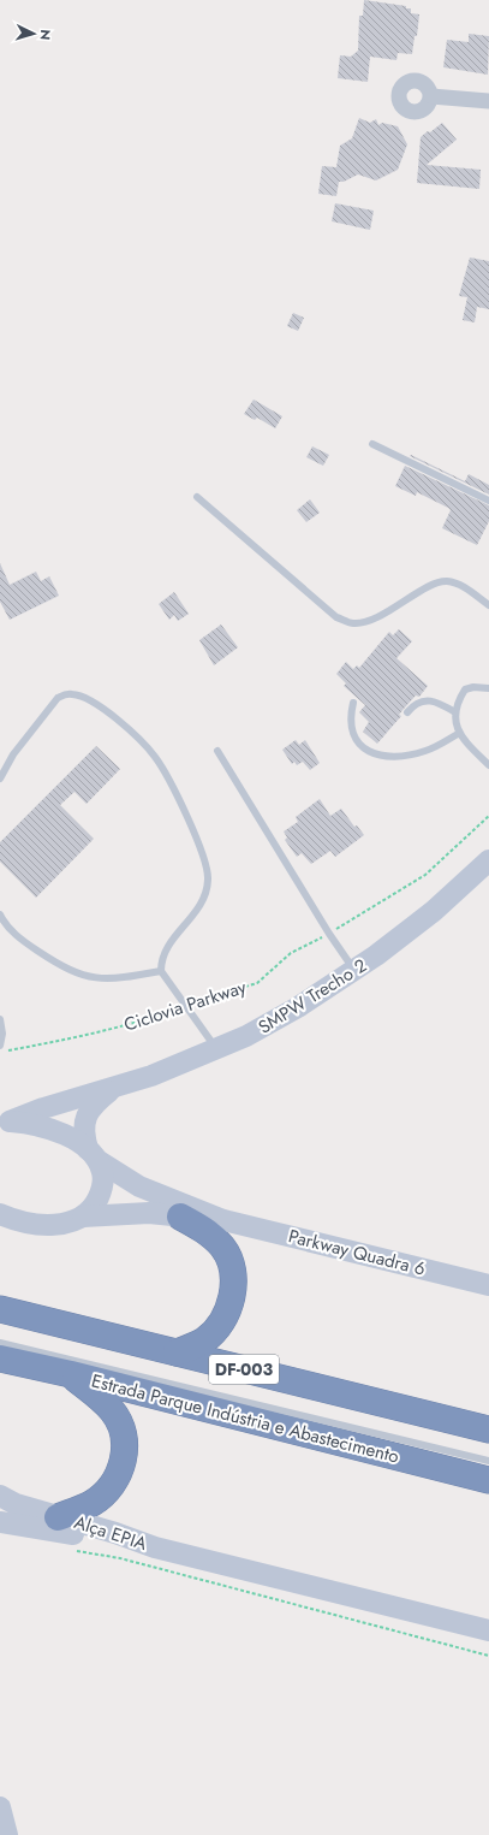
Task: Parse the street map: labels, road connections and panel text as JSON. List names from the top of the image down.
{
  "streets": {
    "highway": ["DF-003", "Estrada Parque Indústria e Abastecimento"],
    "street": ["SMPW Trecho 2", "Parkway Quadra 6", "Alça EPIA"],
    "path": ["Ciclovia Parkway"]
  },
  "north": "right"
}
